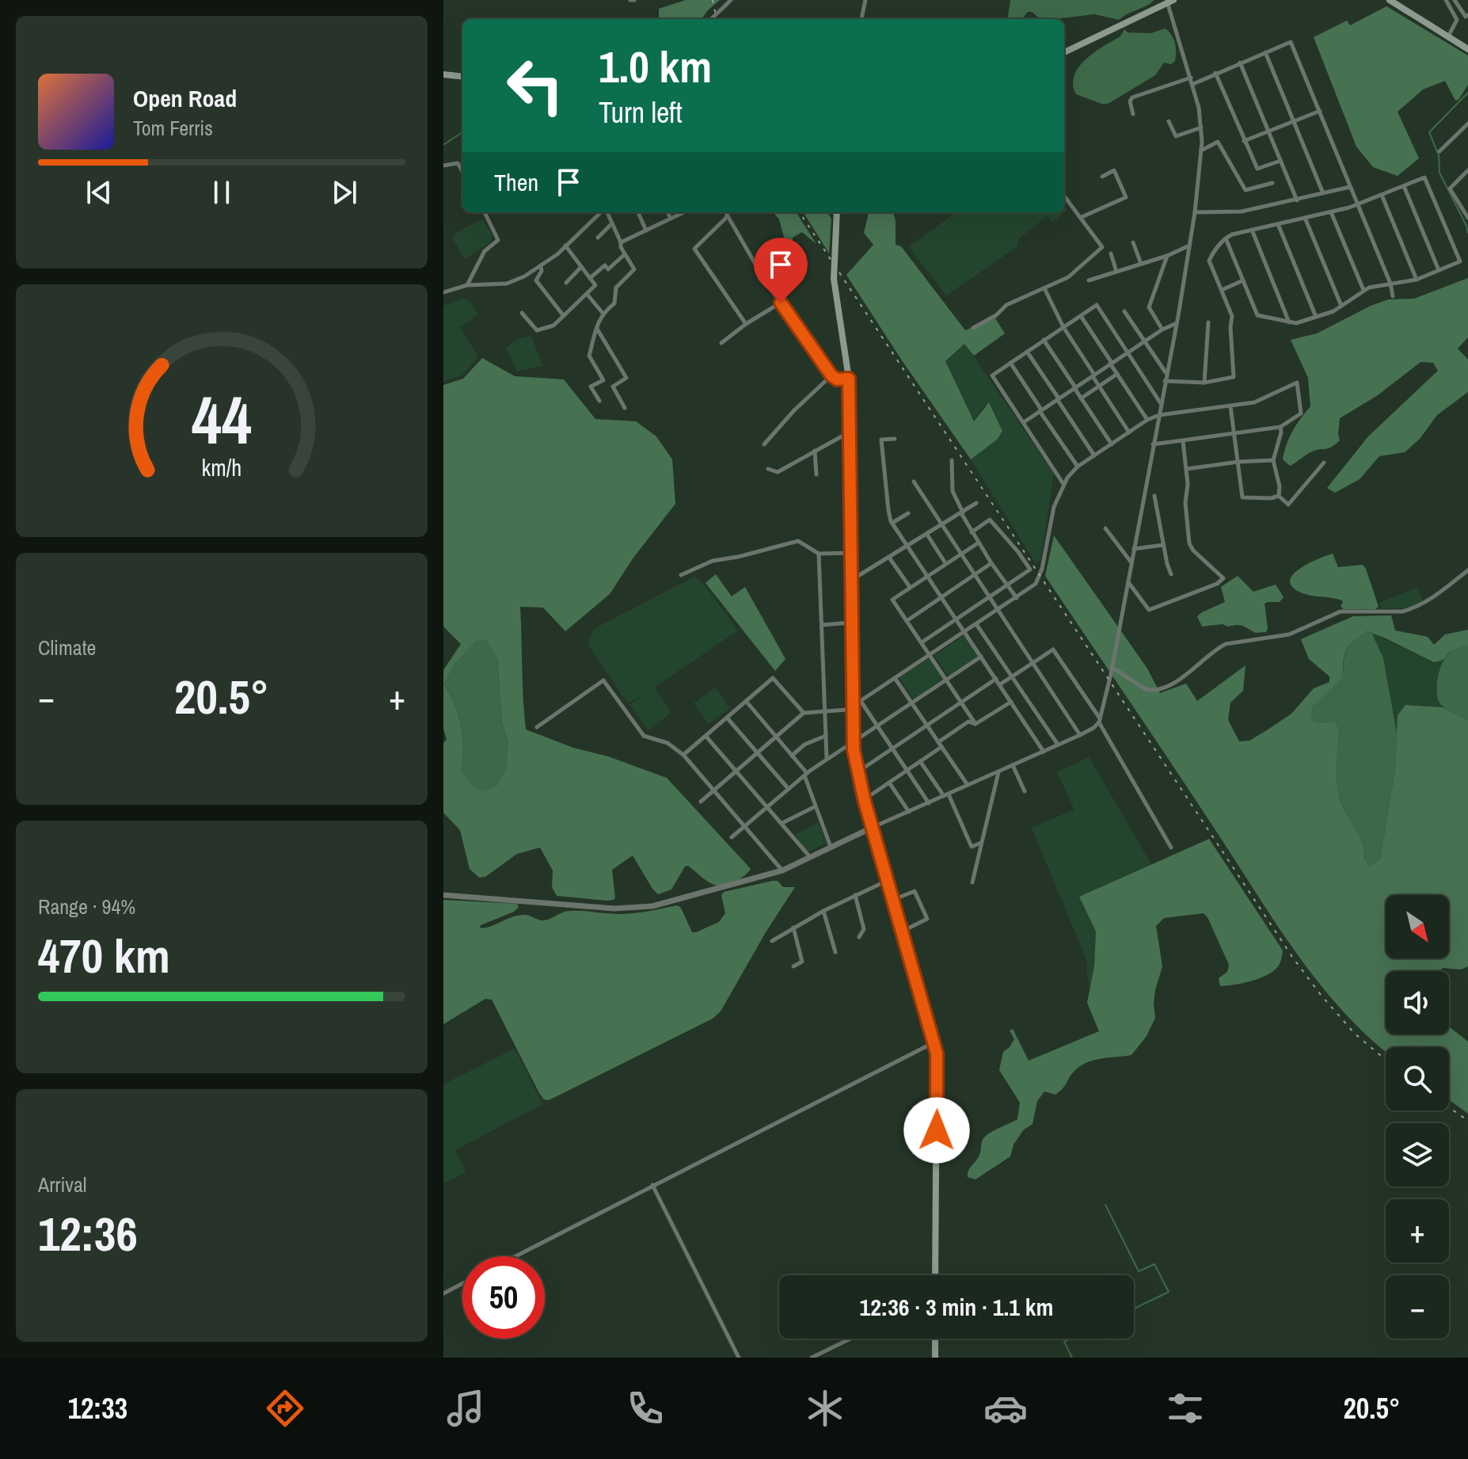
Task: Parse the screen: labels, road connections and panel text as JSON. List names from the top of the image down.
{
  "north": "bottom right",
  "page": {
    "turn": ["1.0 km", "Turn left"],
    "song": ["Open Road", "Tom Ferris"],
    "then": "Then",
    "tile": [
      "Climate",
      ["Range · 94%", "470 km"],
      ["Arrival", "12:36"]
    ],
    "heat": ["−", "20.5°", "+"],
    "map_buttons": ["+", "−"],
    "limit": "50",
    "trip": "12:36 · 3 min · 1.1 km",
    "tabs": ["12:33", "20.5°"],
    "gauge": ["44", "km/h"]
  }
}
